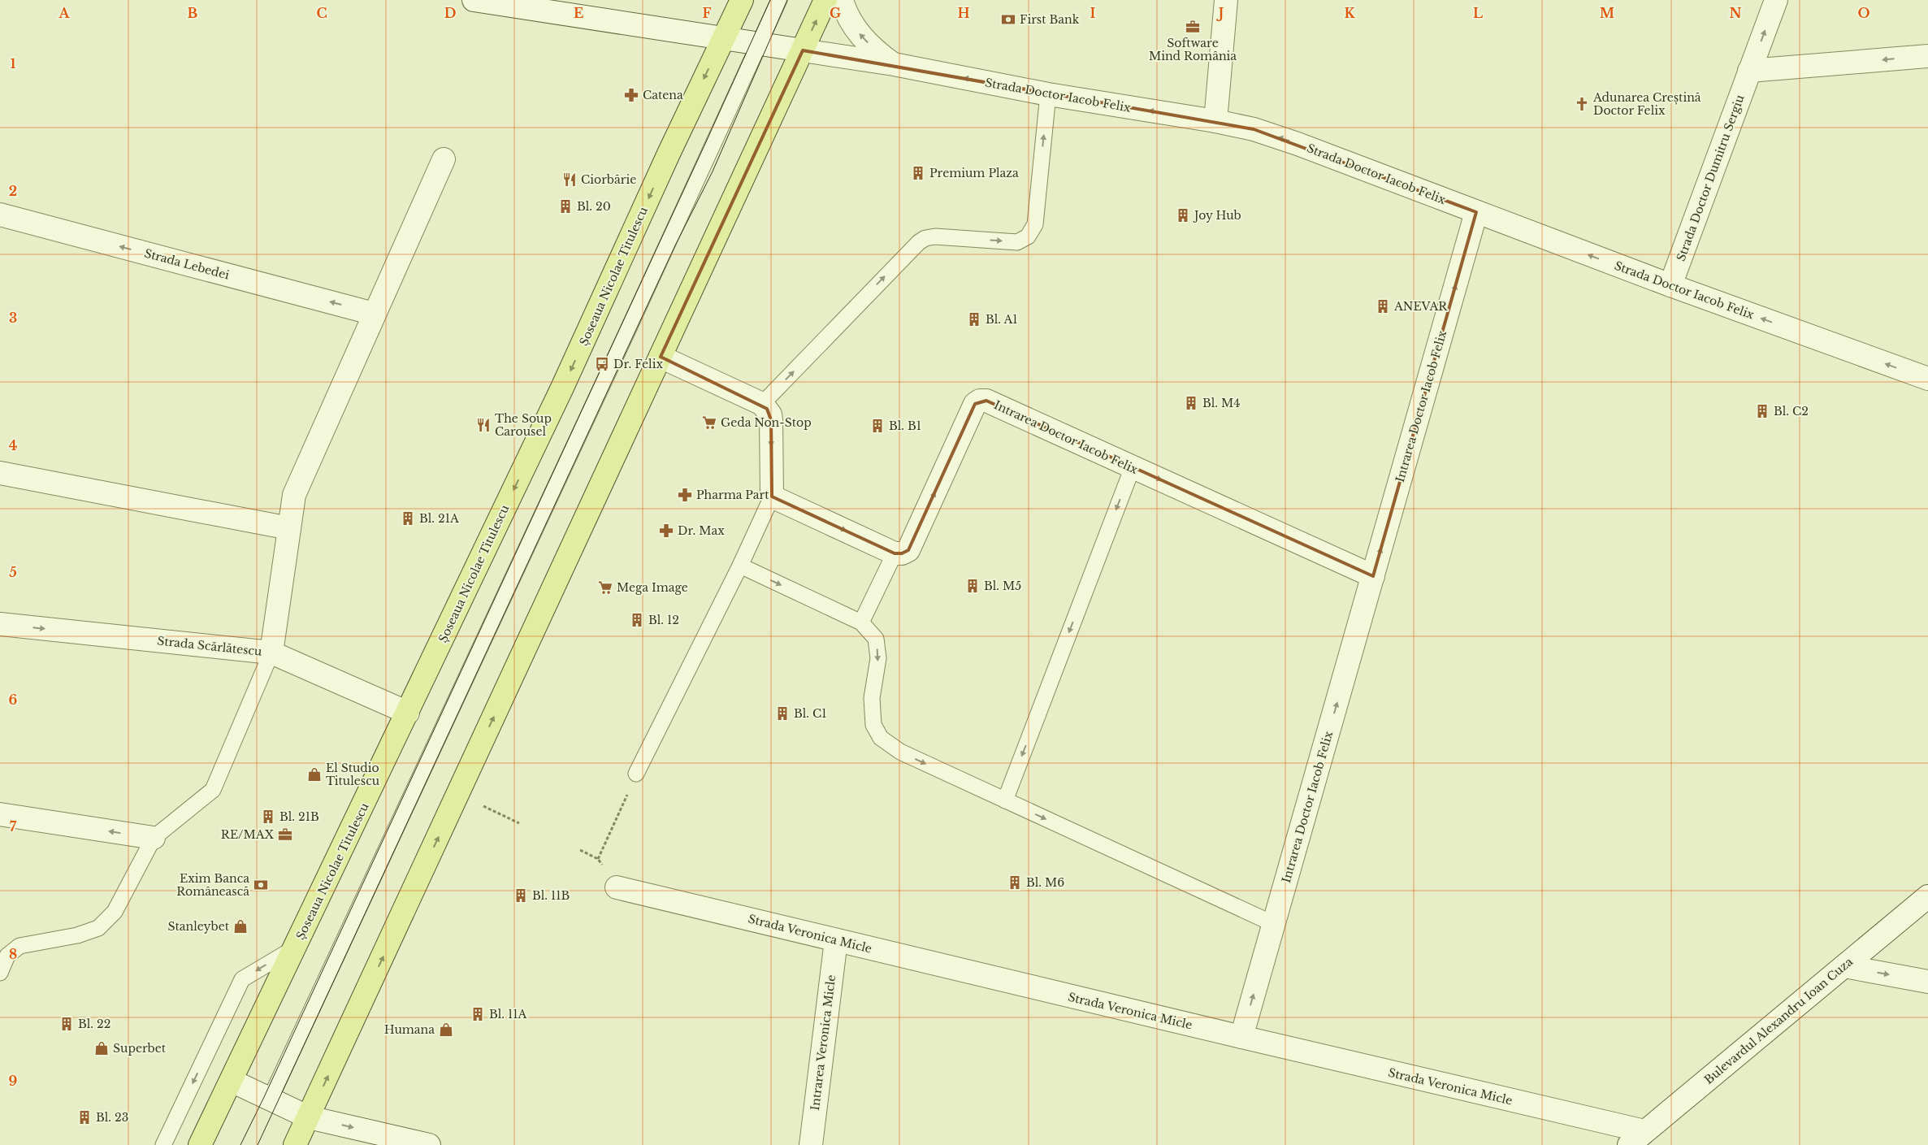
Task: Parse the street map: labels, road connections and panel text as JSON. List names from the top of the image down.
{
  "streets": {
    "main road": ["Șoseaua Nicolae Titulescu"],
    "street": [
      "Strada Doctor Iacob Felix",
      "Strada Doctor Dumitru Sergiu",
      "Strada Lebedei",
      "Intrarea Doctor Iacob Felix",
      "Strada Scărlătescu",
      "Strada Veronica Micle",
      "Bulevardul Alexandru Ioan Cuza",
      "Intrarea Veronica Micle"
    ]
  },
  "crossings": [
    ["Strada Doctor Iacob Felix", "Strada Doctor Dumitru Sergiu"],
    ["Strada Doctor Iacob Felix", "Șoseaua Nicolae Titulescu"],
    ["Strada Doctor Iacob Felix", "Intrarea Doctor Iacob Felix"],
    ["Șoseaua Nicolae Titulescu", "Strada Scărlătescu"],
    ["Intrarea Doctor Iacob Felix", "Strada Veronica Micle"],
    ["Strada Veronica Micle", "Bulevardul Alexandru Ioan Cuza"],
    ["Strada Veronica Micle", "Intrarea Veronica Micle"]
  ],
  "one_way": ["Strada Doctor Iacob Felix", "Strada Lebedei"],
  "places": {
    "bank": ["First Bank", "Exim Banca Românească"],
    "office": ["Software Mind România", "RE/MAX"],
    "pharmacy": ["Catena", "Pharma Part", "Dr. Max"],
    "church": ["Adunarea Creștină Doctor Felix"],
    "building": [
      "Premium Plaza",
      "Bl. 20",
      "Joy Hub",
      "ANEVAR",
      "Bl. A1",
      "Bl. M4",
      "Bl. C2",
      "Bl. B1",
      "Bl. 21A",
      "Bl. M5",
      "Bl. 12",
      "Bl. C1",
      "Bl. 21B",
      "Bl. M6",
      "Bl. 11B",
      "Bl. 11A",
      "Bl. 22",
      "Bl. 23"
    ],
    "restaurant": ["Ciorbărie", "The Soup Carousel"],
    "bus stop": ["Dr. Felix"],
    "supermarket": ["Geda Non-Stop", "Mega Image"],
    "shop": [
      "El Studio Titulescu",
      "Stanleybet",
      "Humana",
      "Superbet"
    ]
  },
  "grid": {
    "columns": [
      "A",
      "B",
      "C",
      "D",
      "E",
      "F",
      "G",
      "H",
      "I",
      "J",
      "K",
      "L",
      "M",
      "N",
      "O"
    ],
    "rows": [
      "1",
      "2",
      "3",
      "4",
      "5",
      "6",
      "7",
      "8",
      "9"
    ]
  }
}
